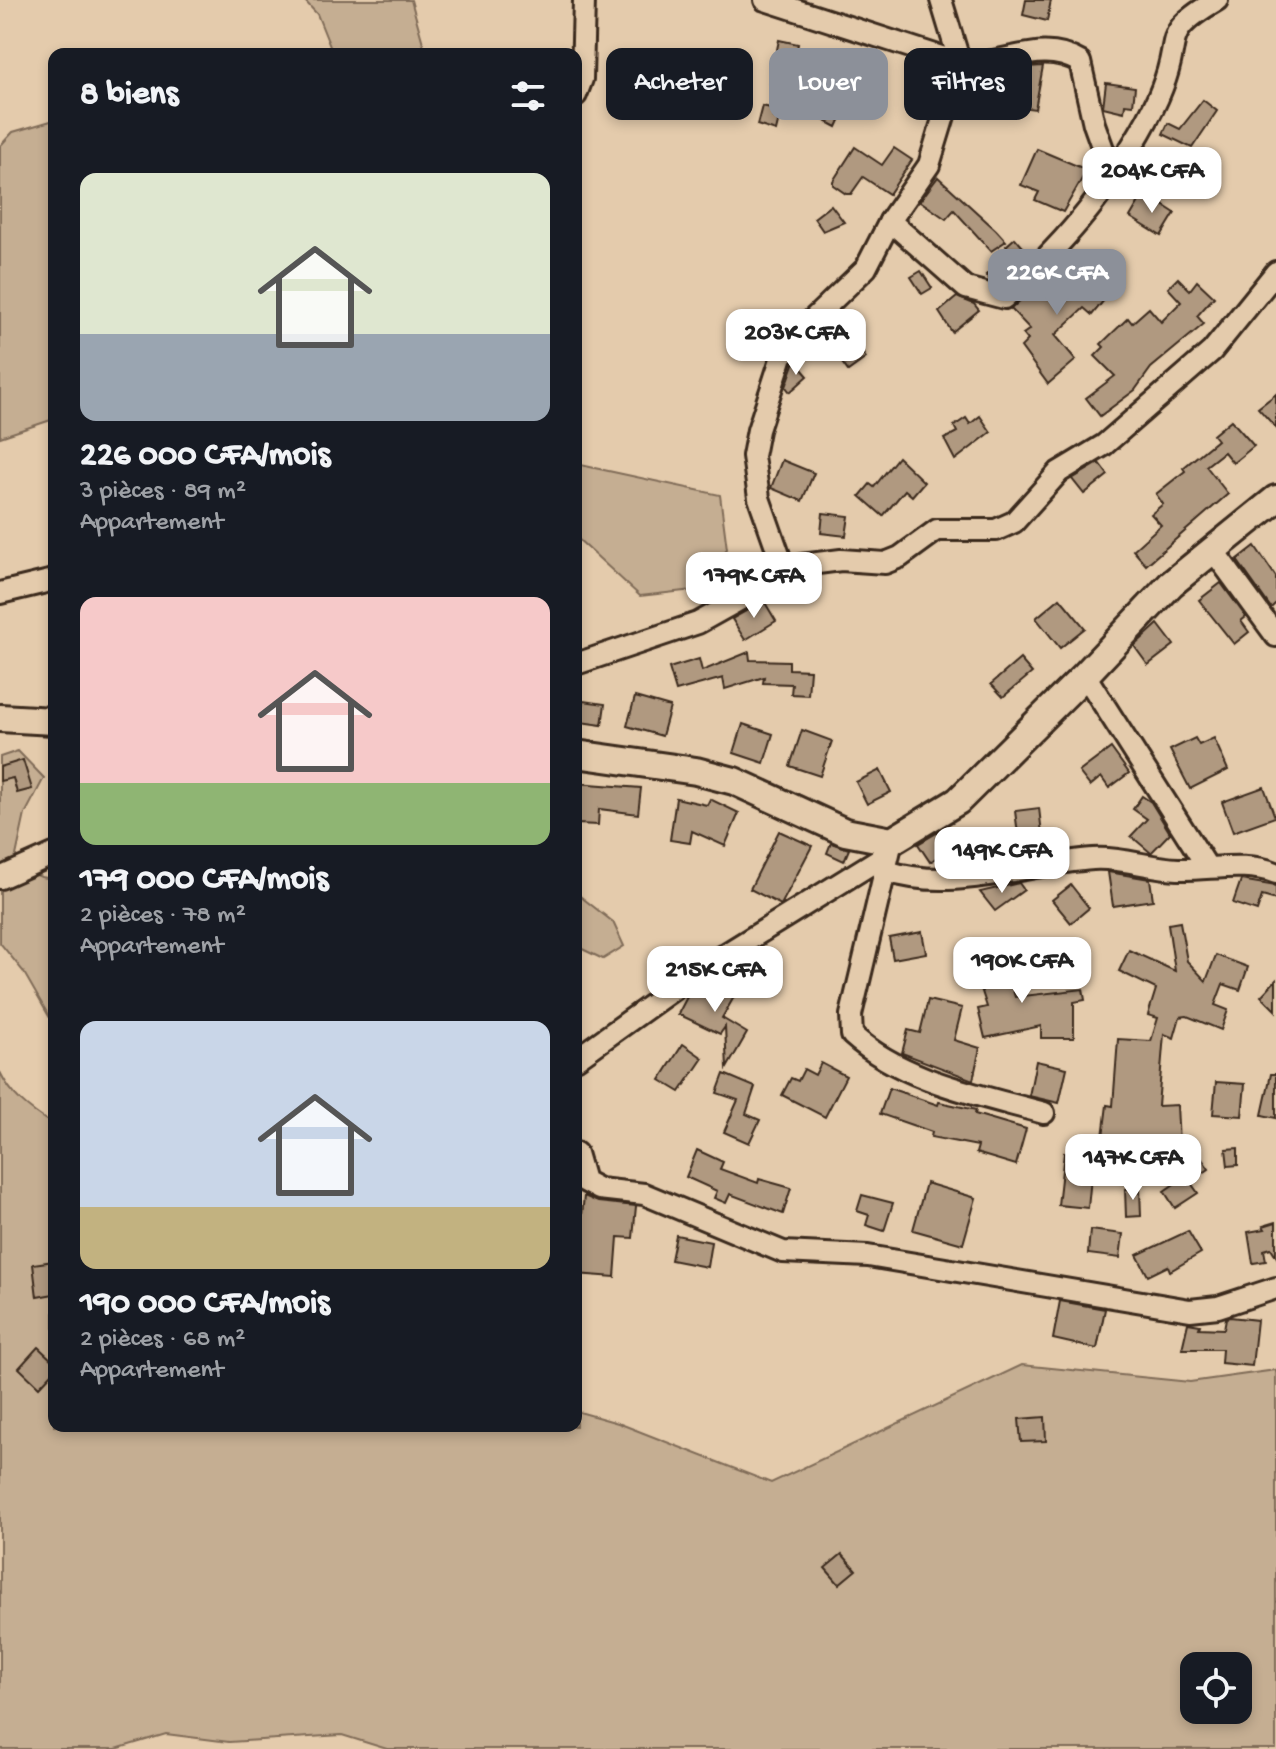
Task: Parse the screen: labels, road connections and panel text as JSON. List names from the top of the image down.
{
  "page": {
    "chip": ["Acheter", "Louer", "Filtres"],
    "heading": "8 biens",
    "list": [
      {
        "name": "226 000 CFA/mois",
        "note": "3 pièces · 89 m² · Appartement"
      },
      {
        "name": "179 000 CFA/mois",
        "note": "2 pièces · 78 m² · Appartement"
      },
      {
        "name": "190 000 CFA/mois",
        "note": "2 pièces · 68 m² · Appartement"
      }
    ],
    "price": [
      "204K CFA",
      "226K CFA",
      "203K CFA",
      "179K CFA",
      "149K CFA",
      "190K CFA",
      "215K CFA",
      "147K CFA"
    ]
  }
}
